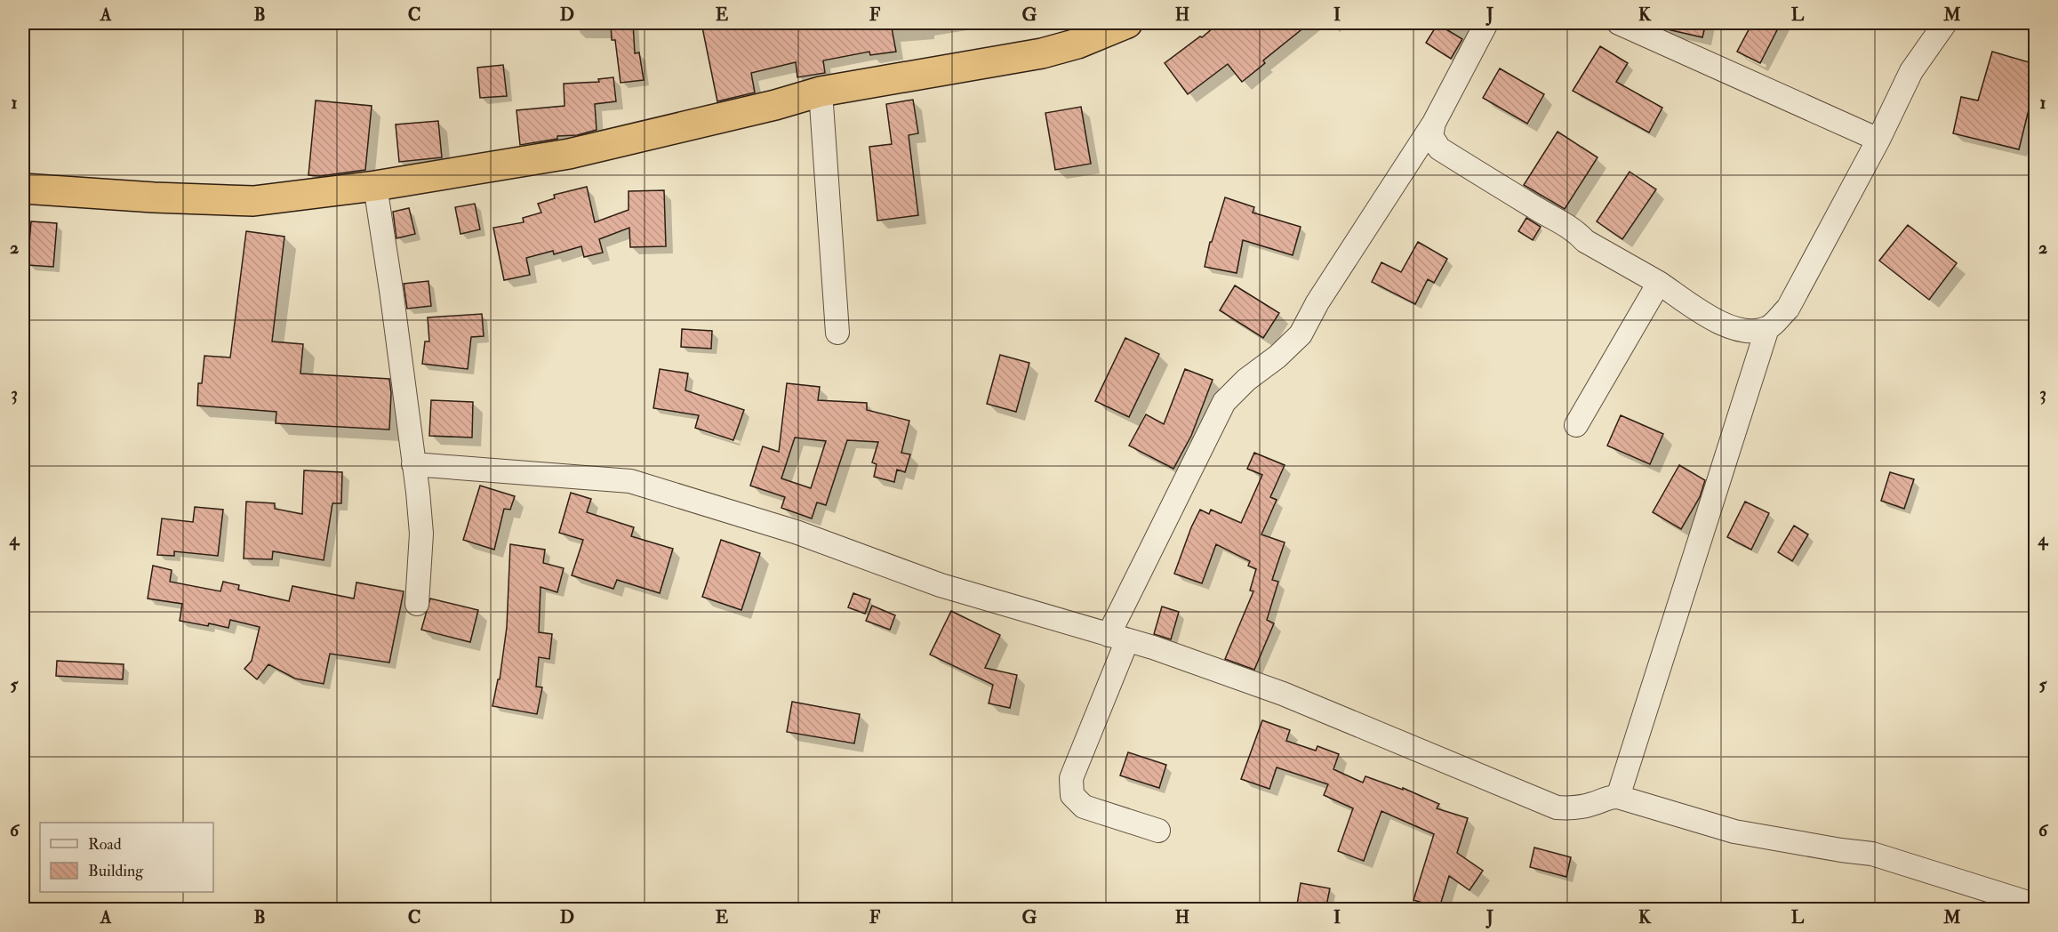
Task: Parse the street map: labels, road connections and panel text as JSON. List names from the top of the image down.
{
  "legend": ["Road", "Building"],
  "grid": {
    "columns": [
      "A",
      "B",
      "C",
      "D",
      "E",
      "F",
      "G",
      "H",
      "I",
      "J",
      "K",
      "L",
      "M"
    ],
    "rows": [
      "1",
      "2",
      "3",
      "4",
      "5",
      "6"
    ]
  }
}
